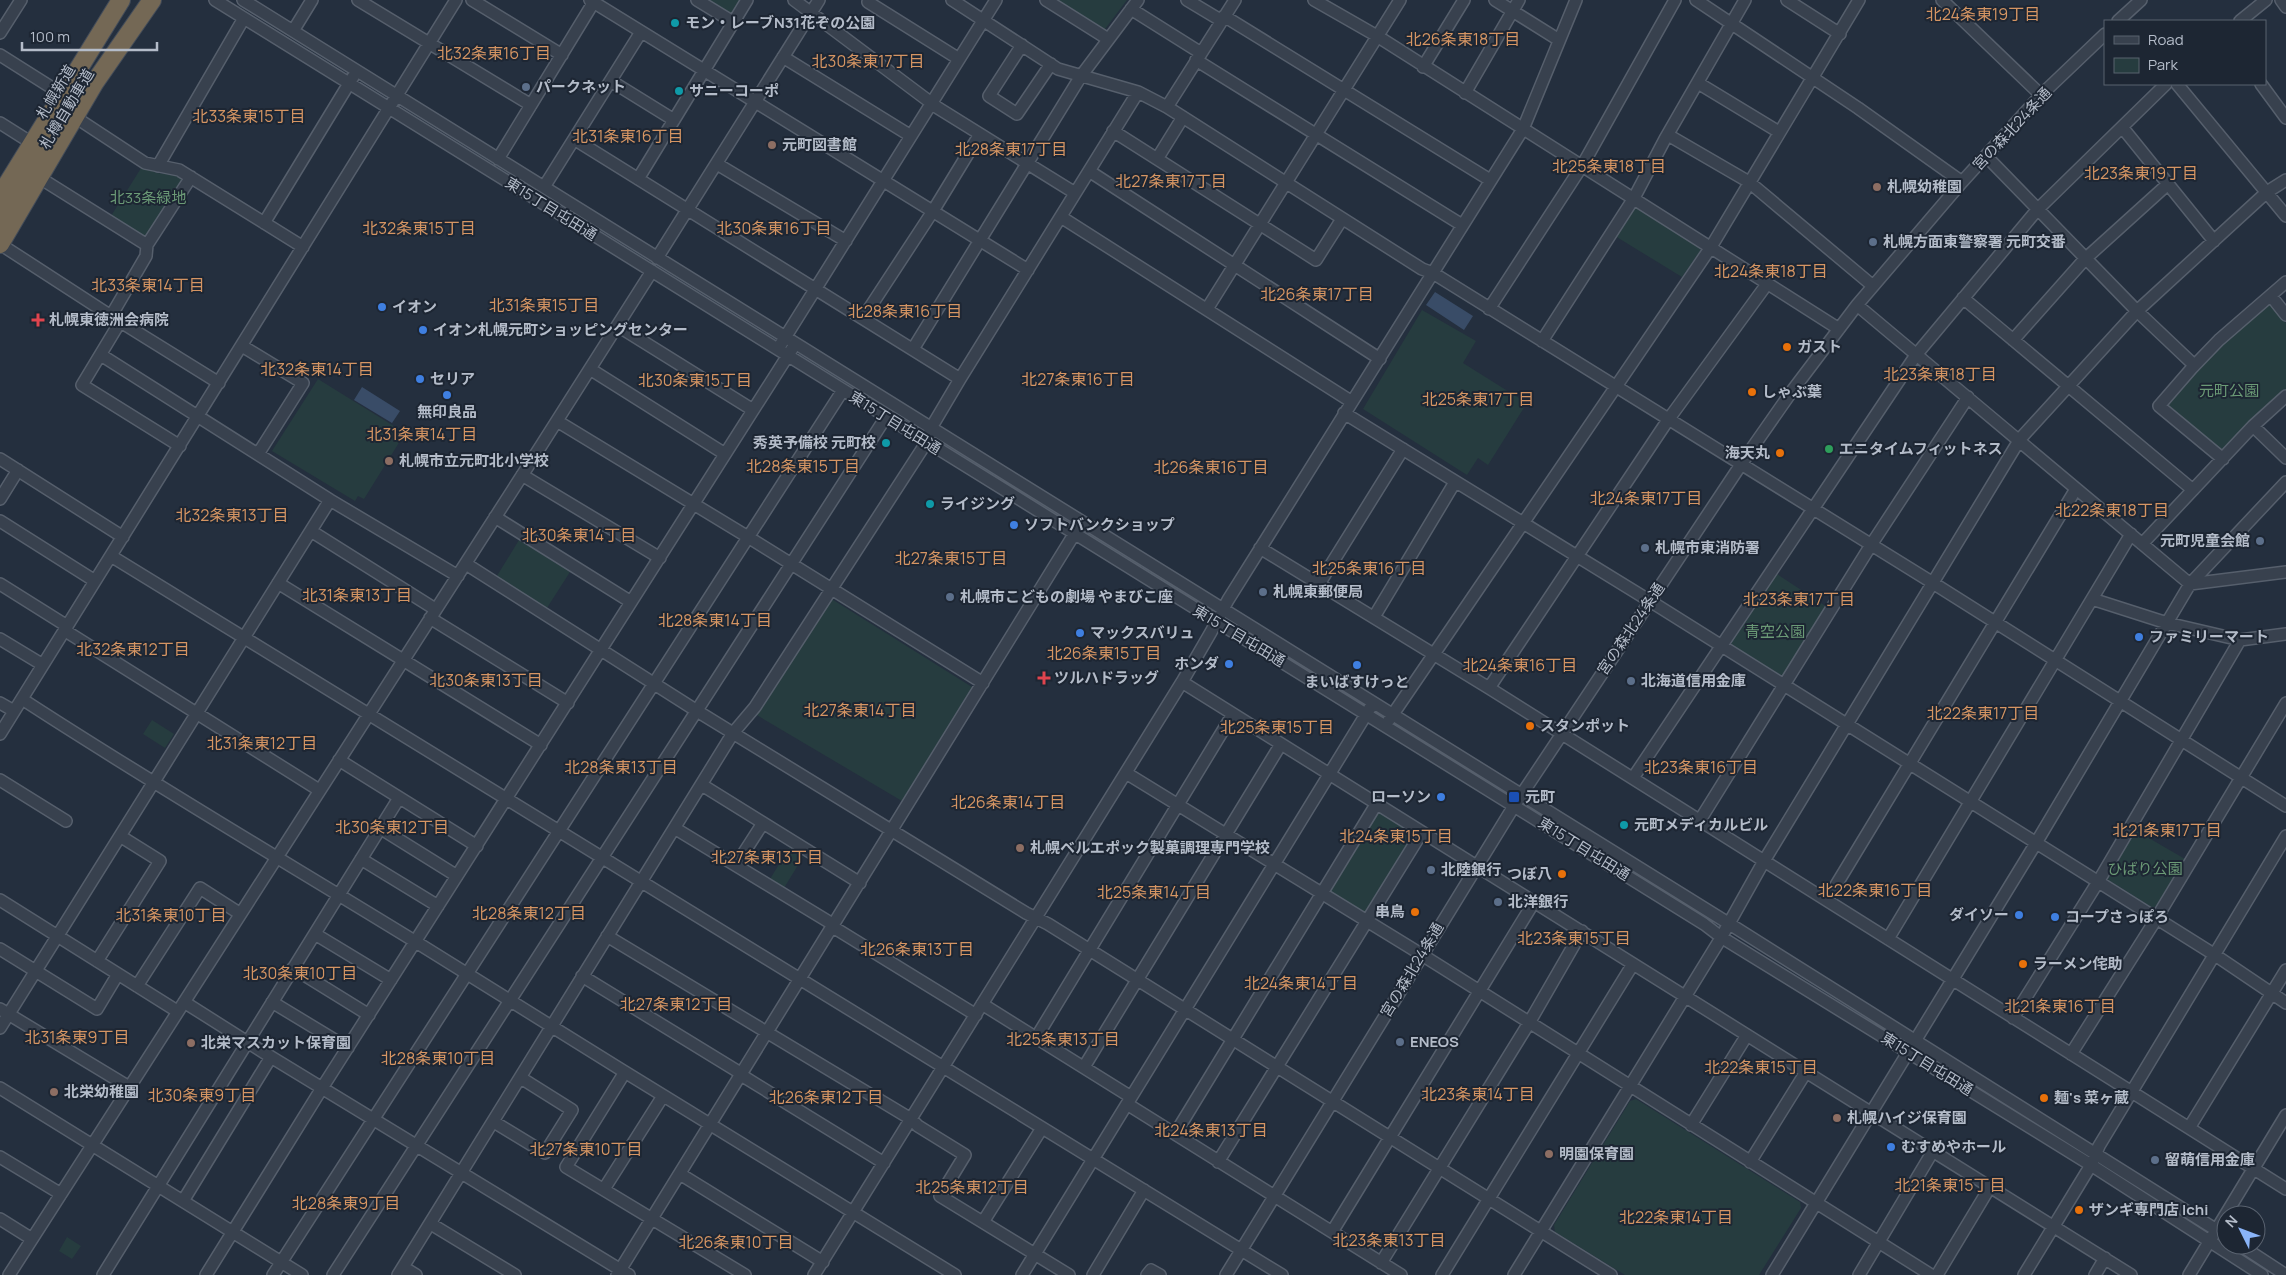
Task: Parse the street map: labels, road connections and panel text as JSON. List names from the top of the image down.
{
  "streets": {
    "highway": ["札幌新道", "札樽自動車道"],
    "street": ["宮の森北24条通", "東15丁目屯田通"]
  },
  "crossings": [
    ["宮の森北24条通", "東15丁目屯田通"]
  ],
  "districts": [
    "北24条東19丁目",
    "北26条東18丁目",
    "北32条東16丁目",
    "北30条東17丁目",
    "北33条東15丁目",
    "北31条東16丁目",
    "北28条東17丁目",
    "北25条東18丁目",
    "北23条東19丁目",
    "北27条東17丁目",
    "北32条東15丁目",
    "北30条東16丁目",
    "北24条東18丁目",
    "北33条東14丁目",
    "北26条東17丁目",
    "北31条東15丁目",
    "北28条東16丁目",
    "北32条東14丁目",
    "北23条東18丁目",
    "北27条東16丁目",
    "北30条東15丁目",
    "北25条東17丁目",
    "北31条東14丁目",
    "北28条東15丁目",
    "北26条東16丁目",
    "北24条東17丁目",
    "北22条東18丁目",
    "北32条東13丁目",
    "北30条東14丁目",
    "北27条東15丁目",
    "北25条東16丁目",
    "北31条東13丁目",
    "北23条東17丁目",
    "北28条東14丁目",
    "北32条東12丁目",
    "北26条東15丁目",
    "北24条東16丁目",
    "北30条東13丁目",
    "北27条東14丁目",
    "北22条東17丁目",
    "北25条東15丁目",
    "北31条東12丁目",
    "北28条東13丁目",
    "北23条東16丁目",
    "北26条東14丁目",
    "北30条東12丁目",
    "北21条東17丁目",
    "北24条東15丁目",
    "北27条東13丁目",
    "北22条東16丁目",
    "北25条東14丁目",
    "北28条東12丁目",
    "北31条東10丁目",
    "北23条東15丁目",
    "北26条東13丁目",
    "北30条東10丁目",
    "北24条東14丁目",
    "北27条東12丁目",
    "北21条東16丁目",
    "北31条東9丁目",
    "北25条東13丁目",
    "北28条東10丁目",
    "北22条東15丁目",
    "北23条東14丁目",
    "北30条東9丁目",
    "北26条東12丁目",
    "北24条東13丁目",
    "北27条東10丁目",
    "北21条東15丁目",
    "北25条東12丁目",
    "北28条東9丁目",
    "北22条東14丁目",
    "北23条東13丁目",
    "北26条東10丁目"
  ],
  "parks": [
    "北33条緑地",
    "元町公園",
    "青空公園",
    "ひばり公園"
  ],
  "places": {
    "other": [
      "モン・レーブN31花ぞの公園",
      "パークネット",
      "サニーコーポ",
      "元町図書館",
      "札幌幼稚園",
      "札幌方面東警察署 元町交番",
      "イオン",
      "イオン札幌元町ショッピングセンター",
      "ガスト",
      "セリア",
      "しゃぶ葉",
      "無印良品",
      "秀英予備校 元町校",
      "エニタイムフィットネス",
      "海天丸",
      "札幌市立元町北小学校",
      "ライジング",
      "ソフトバンクショップ",
      "元町児童会館",
      "札幌市東消防署",
      "札幌東郵便局",
      "札幌市こどもの劇場 やまびこ座",
      "マックスバリュ",
      "ファミリーマート",
      "ホンダ",
      "まいばすけっと",
      "北海道信用金庫",
      "スタンポット",
      "ローソン",
      "元町メディカルビル",
      "札幌ベルエポック製菓調理専門学校",
      "北陸銀行",
      "つぼ八",
      "北洋銀行",
      "串鳥",
      "ダイソー",
      "コープさっぽろ",
      "ラーメン侘助",
      "ENEOS",
      "北栄マスカット保育園",
      "北栄幼稚園",
      "麺's 菜ヶ蔵",
      "札幌ハイジ保育園",
      "むすめやホール",
      "明園保育園",
      "留萌信用金庫",
      "ザンギ専門店 Ichi"
    ],
    "health": ["札幌東徳洲会病院", "ツルハドラッグ"],
    "transit": ["元町"]
  },
  "legend": ["Road", "Park"],
  "scale_bar": "100 m",
  "north": "top left"
}
